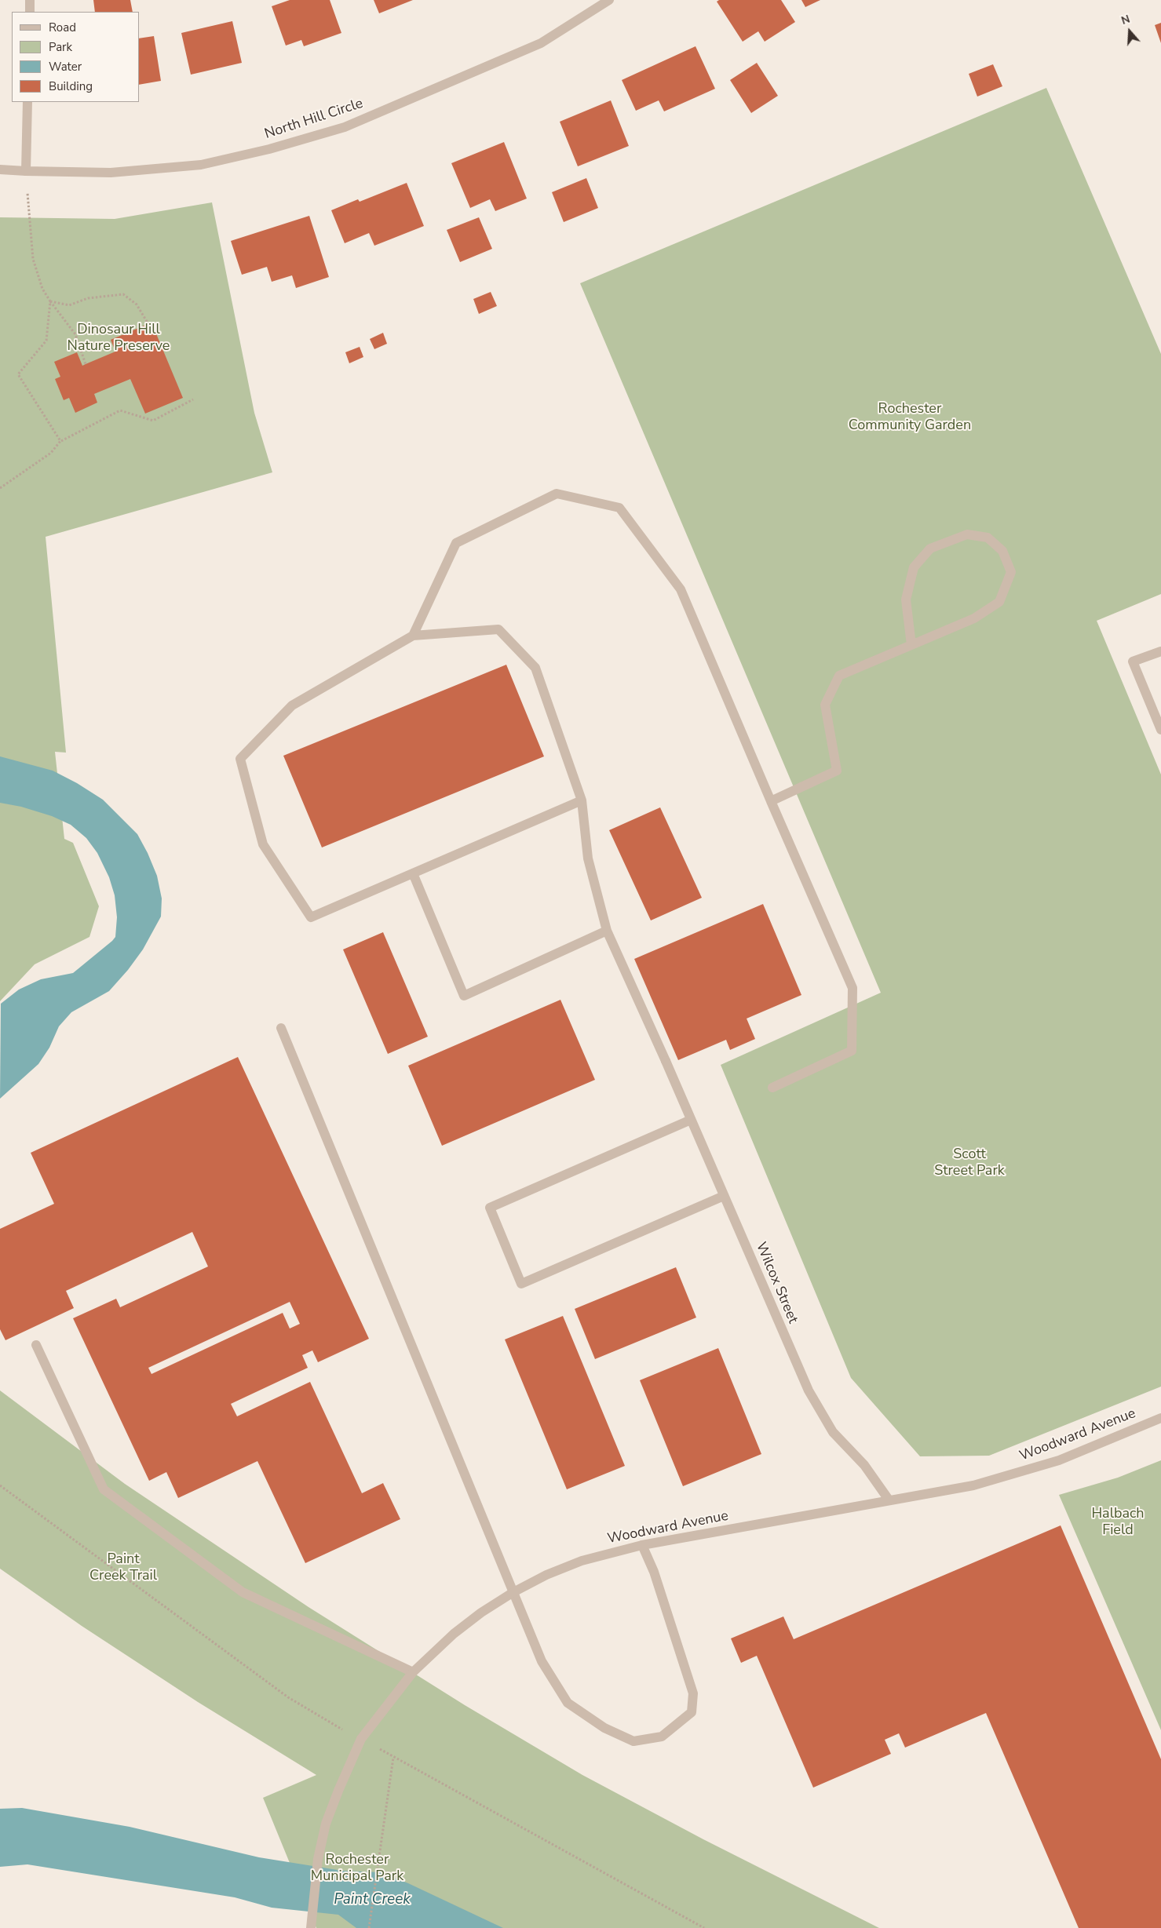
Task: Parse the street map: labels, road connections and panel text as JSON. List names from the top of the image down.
{
  "streets": {
    "street": ["North Hill Circle", "Wilcox Street", "Woodward Avenue"]
  },
  "crossings": [
    ["Wilcox Street", "Woodward Avenue"]
  ],
  "water": ["Paint Creek"],
  "parks": [
    "Dinosaur Hill Nature Preserve",
    "Rochester Community Garden",
    "Scott Street Park",
    "Halbach Field",
    "Paint Creek Trail",
    "Rochester Municipal Park"
  ],
  "legend": [
    "Road",
    "Park",
    "Water",
    "Building"
  ],
  "north": "top"
}
